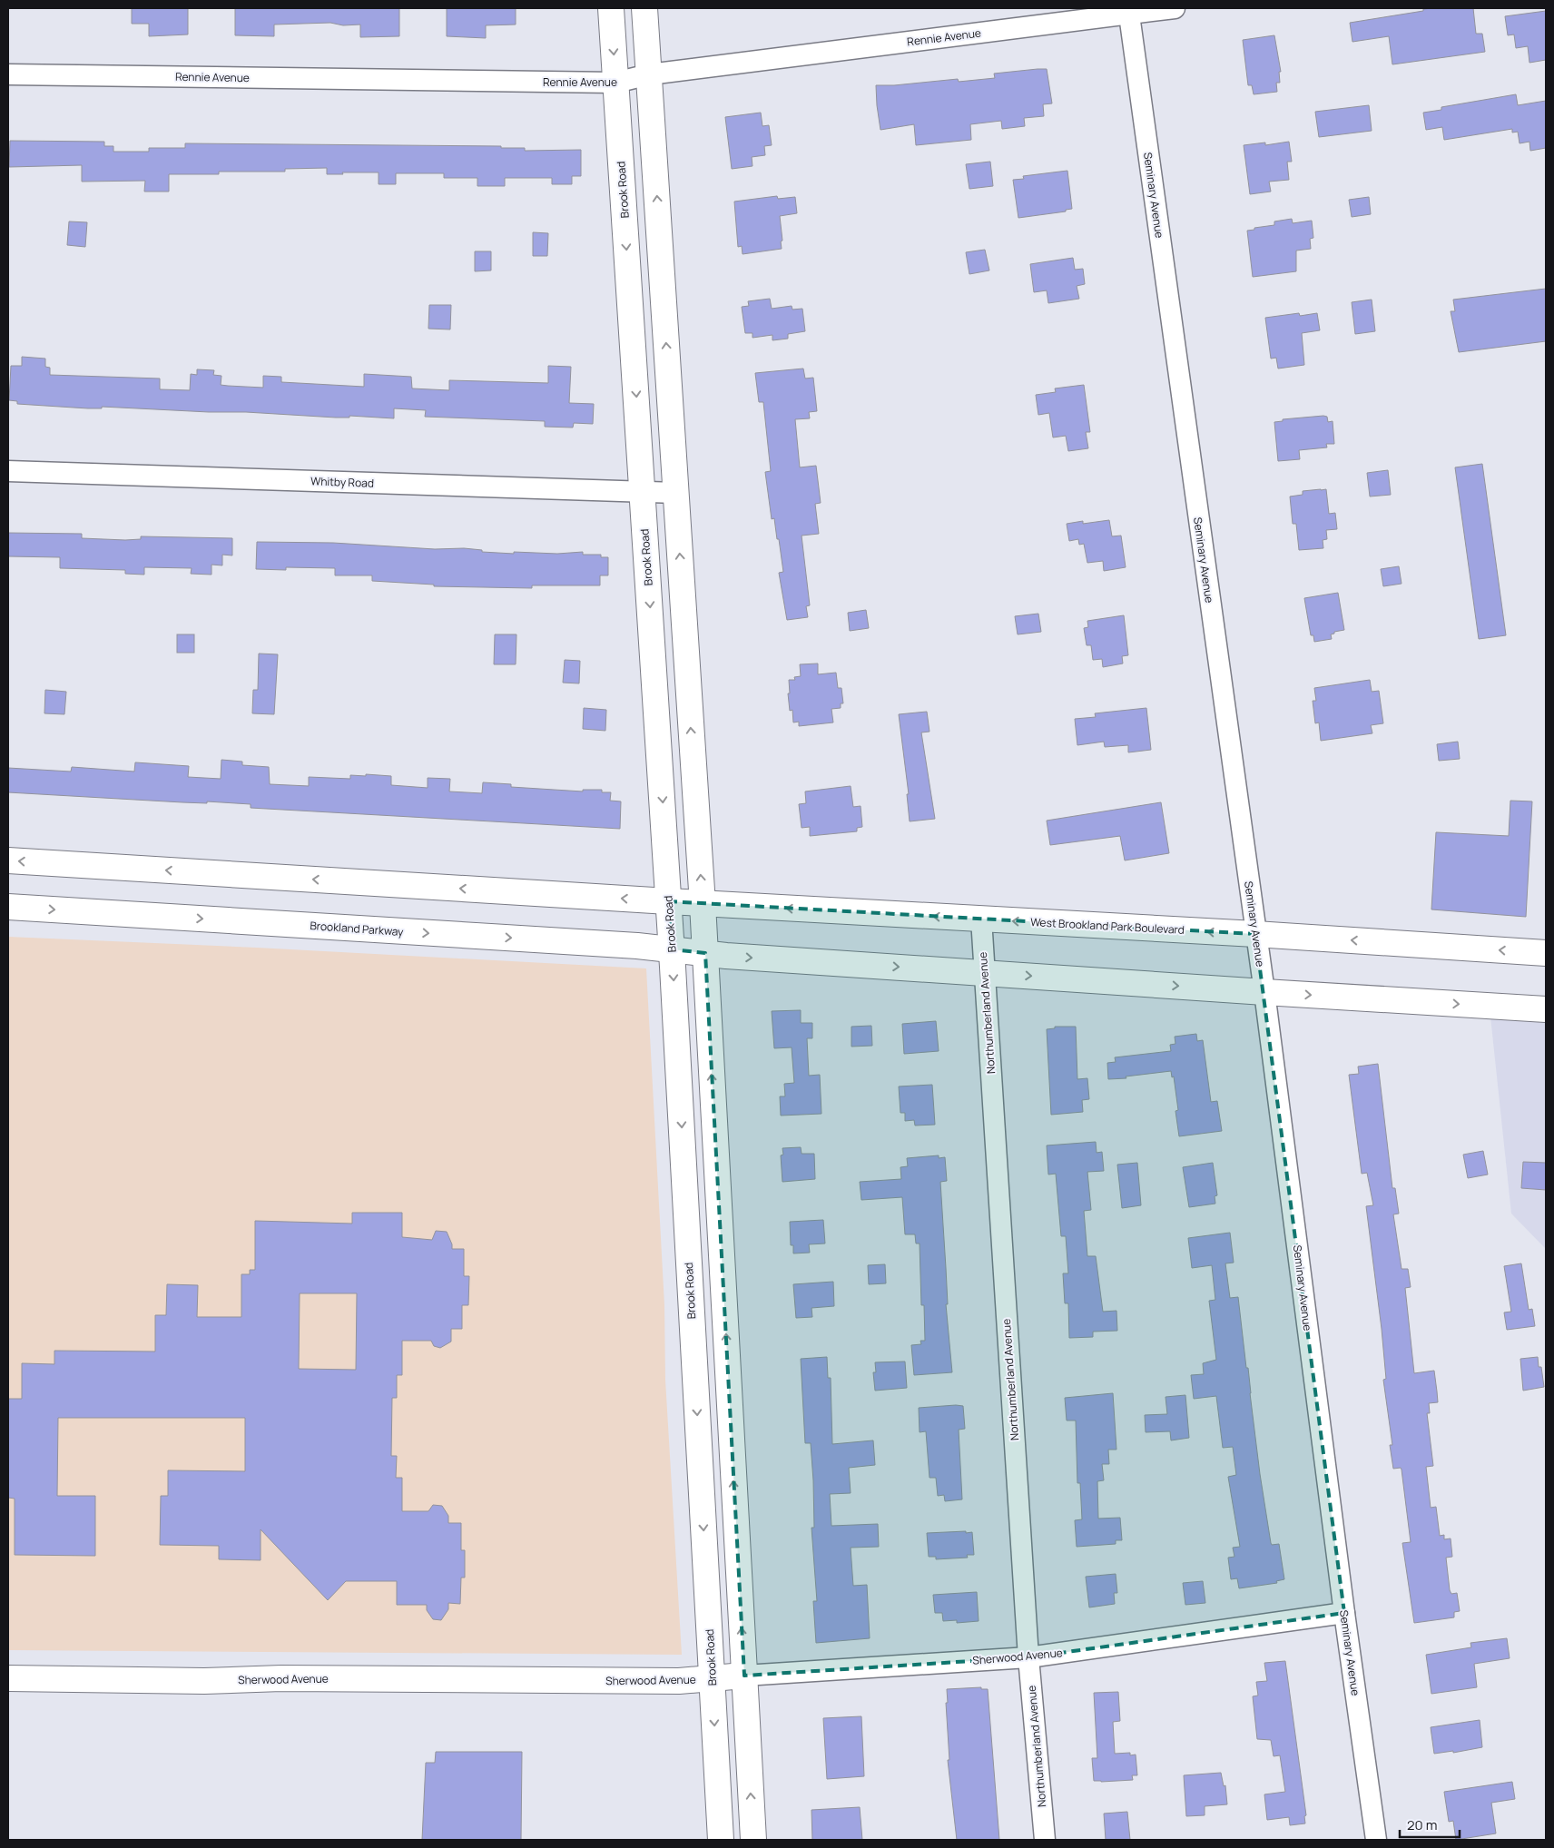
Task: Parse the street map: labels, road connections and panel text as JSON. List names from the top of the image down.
{
  "streets": {
    "main road": [
      "Brook Road",
      "West Brookland Park Boulevard",
      "Brookland Parkway",
      "Sherwood Avenue"
    ],
    "street": [
      "Rennie Avenue",
      "Seminary Avenue",
      "Whitby Road",
      "Northumberland Avenue"
    ]
  },
  "crossings": [
    ["Rennie Avenue", "Brook Road"],
    ["Rennie Avenue", "Seminary Avenue"],
    ["Brook Road", "Whitby Road"],
    ["Brook Road", "West Brookland Park Boulevard"],
    ["Brook Road", "Brookland Parkway"],
    ["Brook Road", "Sherwood Avenue"],
    ["Seminary Avenue", "West Brookland Park Boulevard"],
    ["Seminary Avenue", "Sherwood Avenue"],
    ["West Brookland Park Boulevard", "Northumberland Avenue"],
    ["Northumberland Avenue", "Sherwood Avenue"]
  ],
  "scale_bar": "20 m"
}
